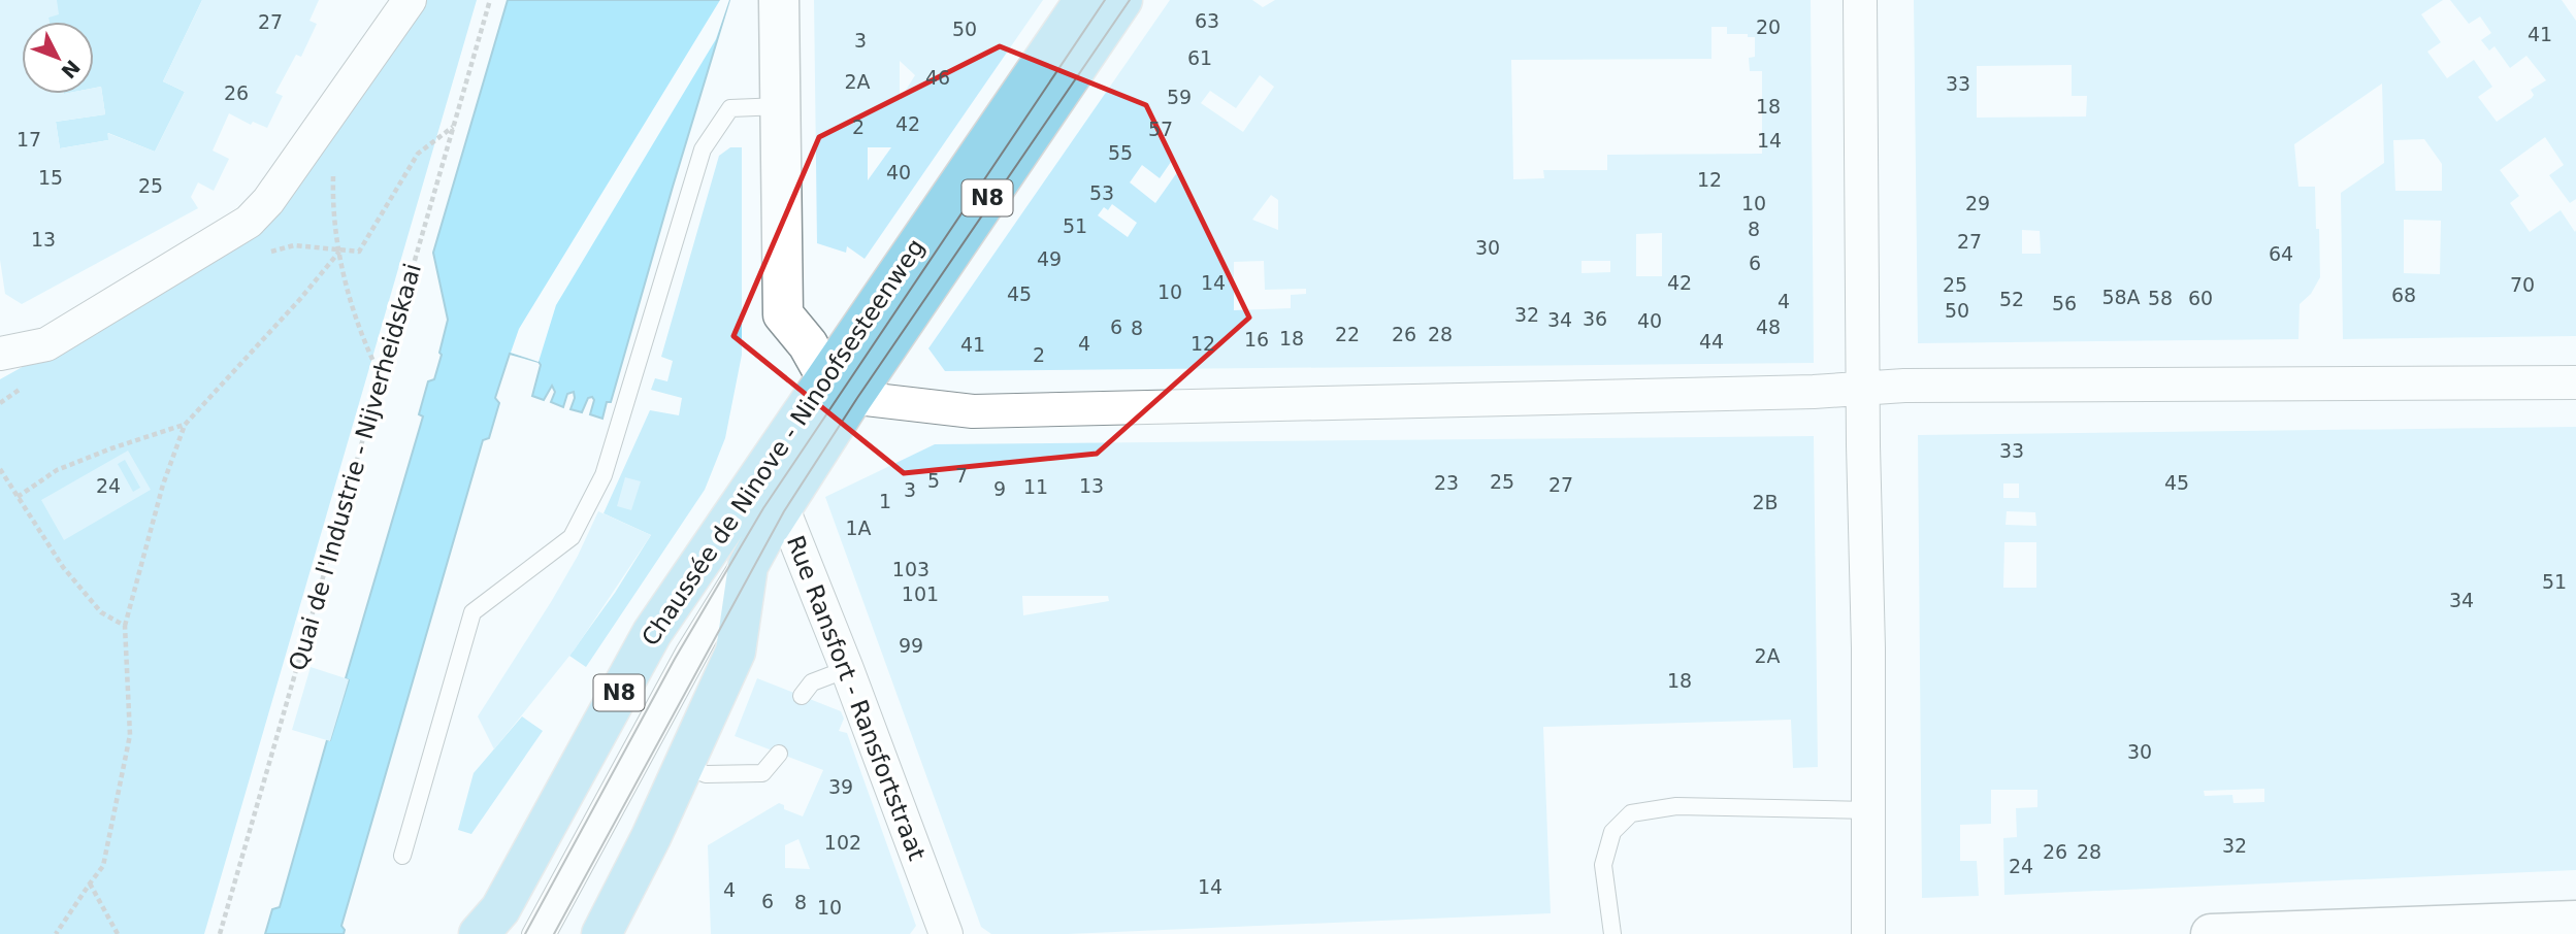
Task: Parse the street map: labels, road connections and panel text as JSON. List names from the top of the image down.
{
  "streets": {
    "main road": ["N8", "Chaussée de Ninove - Ninoofsesteenweg"],
    "street": ["Rue Ransfort - Ransfortstraat"],
    "path": ["Quai de l'Industrie - Nijverheidskaai"]
  },
  "crossings": [
    ["Chaussée de Ninove - Ninoofsesteenweg", "Rue Ransfort - Ransfortstraat"]
  ],
  "house_numbers": [
    "63",
    "27",
    "20",
    "50",
    "41",
    "3",
    "61",
    "46",
    "2A",
    "33",
    "26",
    "59",
    "18",
    "42",
    "2",
    "57",
    "17",
    "14",
    "55",
    "40",
    "15",
    "12",
    "25",
    "53",
    "10",
    "29",
    "51",
    "8",
    "13",
    "27",
    "30",
    "64",
    "49",
    "6",
    "14",
    "42",
    "25",
    "70",
    "10",
    "45",
    "68",
    "58A",
    "58",
    "60",
    "52",
    "4",
    "56",
    "50",
    "32",
    "36",
    "34",
    "40",
    "6",
    "48",
    "8",
    "22",
    "26",
    "28",
    "18",
    "16",
    "44",
    "4",
    "12",
    "41",
    "2",
    "33",
    "7",
    "5",
    "25",
    "23",
    "45",
    "27",
    "24",
    "13",
    "11",
    "9",
    "3",
    "1",
    "2B",
    "1A",
    "103",
    "51",
    "101",
    "34",
    "99",
    "2A",
    "18",
    "30",
    "39",
    "102",
    "32",
    "26",
    "28",
    "24",
    "14",
    "4",
    "6",
    "8",
    "10"
  ],
  "north": "bottom right"
}
